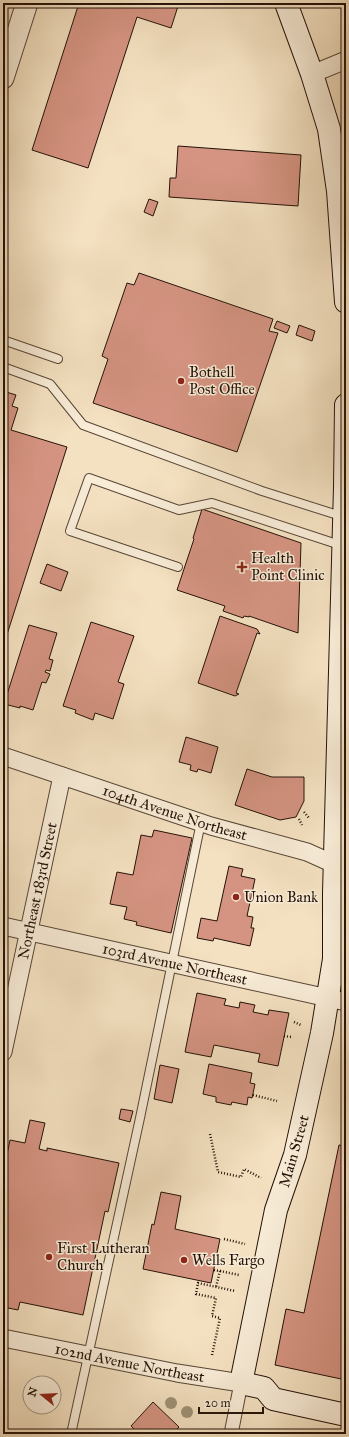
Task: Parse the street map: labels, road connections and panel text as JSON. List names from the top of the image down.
{
  "streets": {
    "main road": ["Main Street", "102nd Avenue Northeast"],
    "street": ["104th Avenue Northeast", "Northeast 183rd Street", "103rd Avenue Northeast"]
  },
  "crossings": [
    ["104th Avenue Northeast", "Northeast 183rd Street"],
    ["104th Avenue Northeast", "Main Street"],
    ["Northeast 183rd Street", "103rd Avenue Northeast"],
    ["103rd Avenue Northeast", "Main Street"],
    ["Main Street", "102nd Avenue Northeast"]
  ],
  "places": {
    "other": [
      "Bothell Post Office",
      "Union Bank",
      "First Lutheran Church",
      "Wells Fargo"
    ],
    "health": ["Health Point Clinic"]
  },
  "scale_bar": "20 m",
  "north": "left"
}
